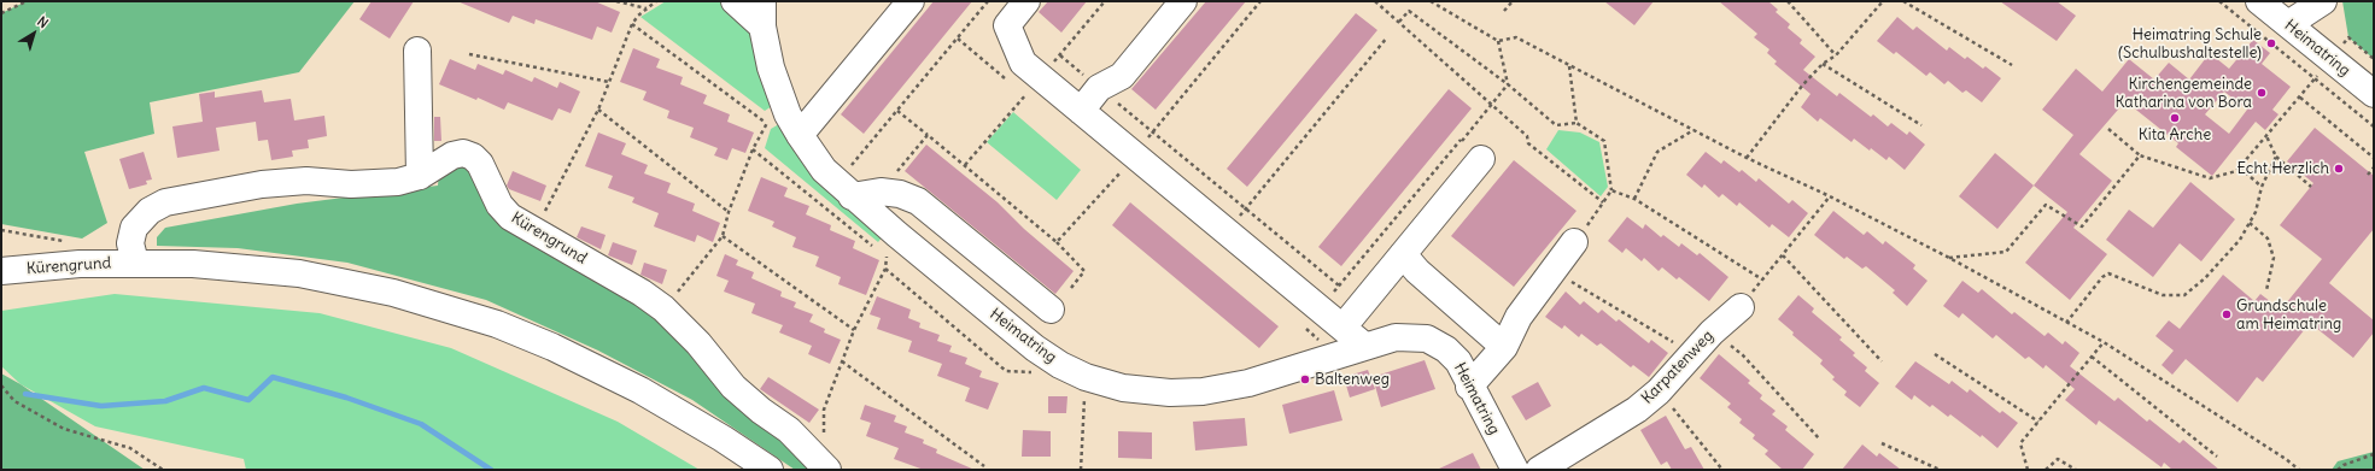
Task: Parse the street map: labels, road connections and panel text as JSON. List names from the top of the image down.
{
  "streets": {
    "street": ["Heimatring", "Kürengrund", "Karpatenweg"]
  },
  "places": [
    "Heimatring Schule (Schulbushaltestelle)",
    "Kirchengemeinde Katharina von Bora",
    "Kita Arche",
    "Echt Herzlich",
    "Grundschule am Heimatring",
    "Baltenweg"
  ],
  "north": "top right"
}
